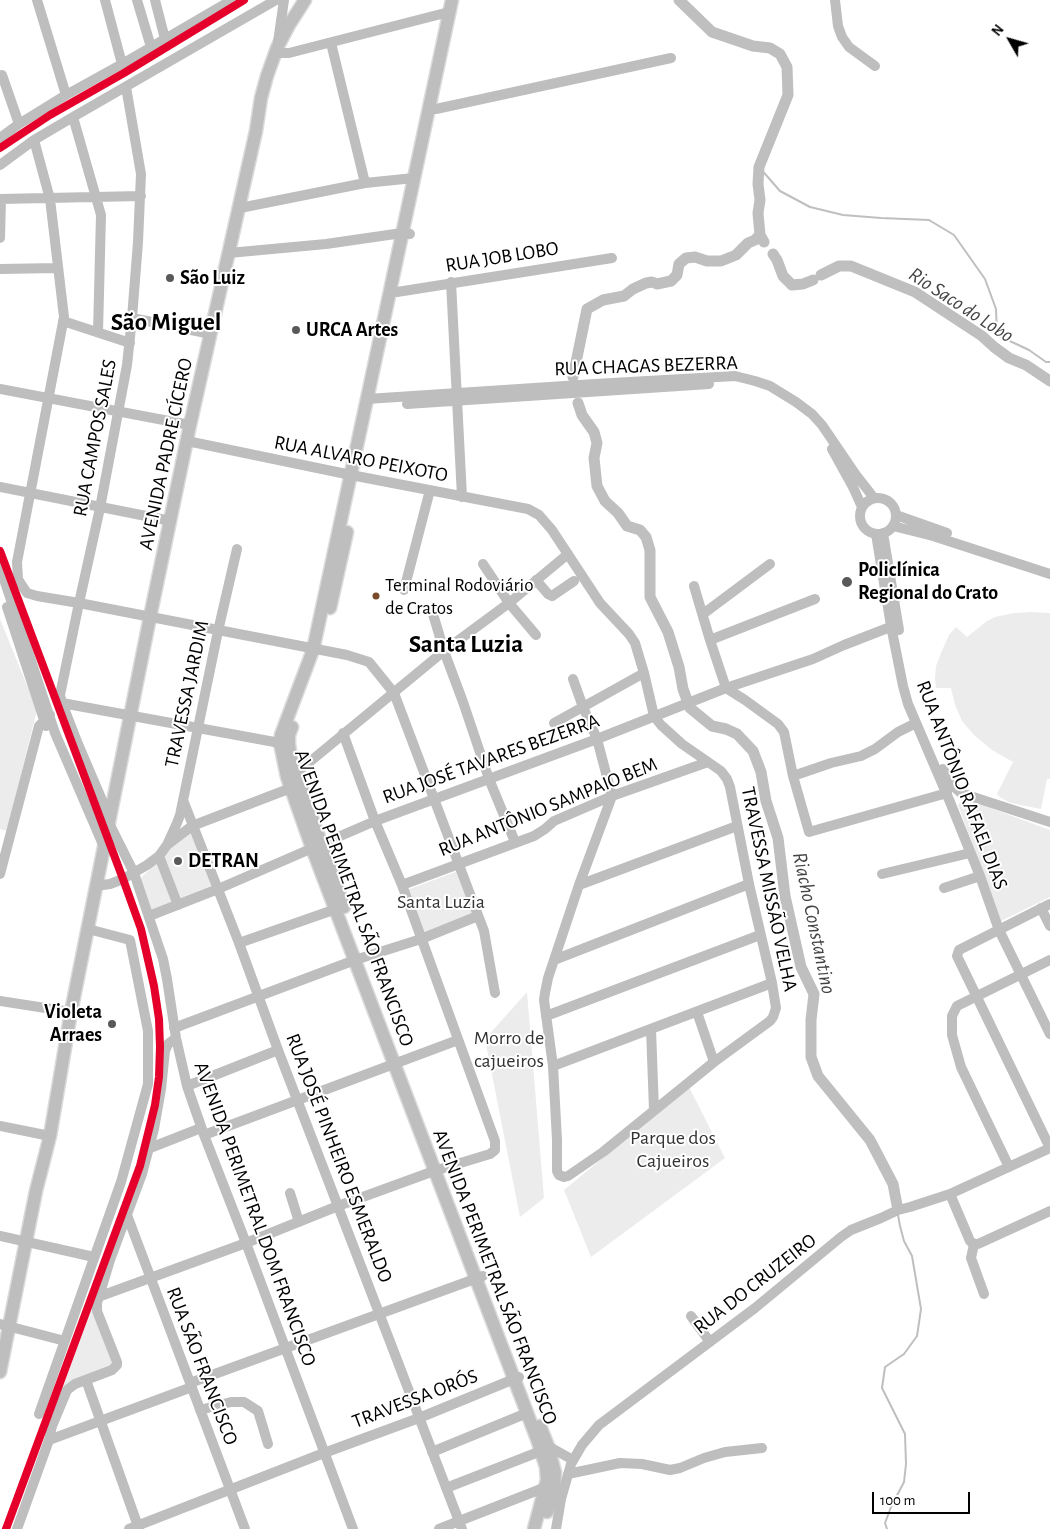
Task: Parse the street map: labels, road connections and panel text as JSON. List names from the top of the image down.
{
  "streets": {
    "main road": ["AVENIDA PADRE CÍCERO", "AVENIDA PERIMETRAL SÃO FRANCISCO"],
    "street": [
      "RUA JOB LOBO",
      "RUA CHAGAS BEZERRA",
      "RUA CAMPOS SALES",
      "RUA ALVARO PEIXOTO",
      "TRAVESSA JARDIM",
      "RUA JOSÉ TAVARES BEZERRA",
      "RUA ANTÔNIO RAFAEL DIAS",
      "RUA ANTÔNIO SAMPAIO BEM",
      "TRAVESSA MISSÃO VELHA",
      "RUA JOSÉ PINHEIRO ESMERALDO",
      "AVENIDA PERIMETRAL DOM FRANCISCO",
      "RUA DO CRUZEIRO",
      "RUA SÃO FRANCISCO",
      "TRAVESSA ORÓS"
    ]
  },
  "crossings": [
    ["RUA JOB LOBO", "AVENIDA PERIMETRAL SÃO FRANCISCO"],
    ["RUA CHAGAS BEZERRA", "RUA ANTÔNIO RAFAEL DIAS"],
    ["RUA CHAGAS BEZERRA", "AVENIDA PERIMETRAL SÃO FRANCISCO"],
    ["AVENIDA PADRE CÍCERO", "RUA ALVARO PEIXOTO"],
    ["AVENIDA PADRE CÍCERO", "TRAVESSA JARDIM"],
    ["AVENIDA PADRE CÍCERO", "AVENIDA PERIMETRAL DOM FRANCISCO"],
    ["RUA ALVARO PEIXOTO", "TRAVESSA JARDIM"],
    ["RUA ALVARO PEIXOTO", "AVENIDA PERIMETRAL SÃO FRANCISCO"],
    ["TRAVESSA JARDIM", "AVENIDA PERIMETRAL SÃO FRANCISCO"],
    ["TRAVESSA JARDIM", "RUA JOSÉ PINHEIRO ESMERALDO"],
    ["TRAVESSA JARDIM", "AVENIDA PERIMETRAL DOM FRANCISCO"],
    ["RUA JOSÉ TAVARES BEZERRA", "RUA ANTÔNIO RAFAEL DIAS"],
    ["RUA JOSÉ TAVARES BEZERRA", "TRAVESSA MISSÃO VELHA"],
    ["RUA JOSÉ TAVARES BEZERRA", "AVENIDA PERIMETRAL SÃO FRANCISCO"],
    ["RUA JOSÉ TAVARES BEZERRA", "RUA JOSÉ PINHEIRO ESMERALDO"],
    ["RUA JOSÉ TAVARES BEZERRA", "AVENIDA PERIMETRAL DOM FRANCISCO"],
    ["RUA ANTÔNIO SAMPAIO BEM", "TRAVESSA MISSÃO VELHA"],
    ["AVENIDA PERIMETRAL SÃO FRANCISCO", "TRAVESSA ORÓS"],
    ["RUA JOSÉ PINHEIRO ESMERALDO", "TRAVESSA ORÓS"],
    ["AVENIDA PERIMETRAL DOM FRANCISCO", "TRAVESSA ORÓS"],
    ["RUA SÃO FRANCISCO", "TRAVESSA ORÓS"]
  ],
  "districts": ["São Miguel", "Santa Luzia"],
  "water": ["Rio Saco do Lobo", "Riacho Constantino"],
  "parks": ["Santa Luzia", "Morro de cajueiros", "Parque dos Cajueiros"],
  "places": [
    "São Luiz",
    "URCA Artes",
    "Policlínica Regional do Crato",
    "Terminal Rodoviário de Cratos",
    "DETRAN",
    "Violeta Arraes"
  ],
  "scale_bar": "100 m",
  "north": "top left"
}
